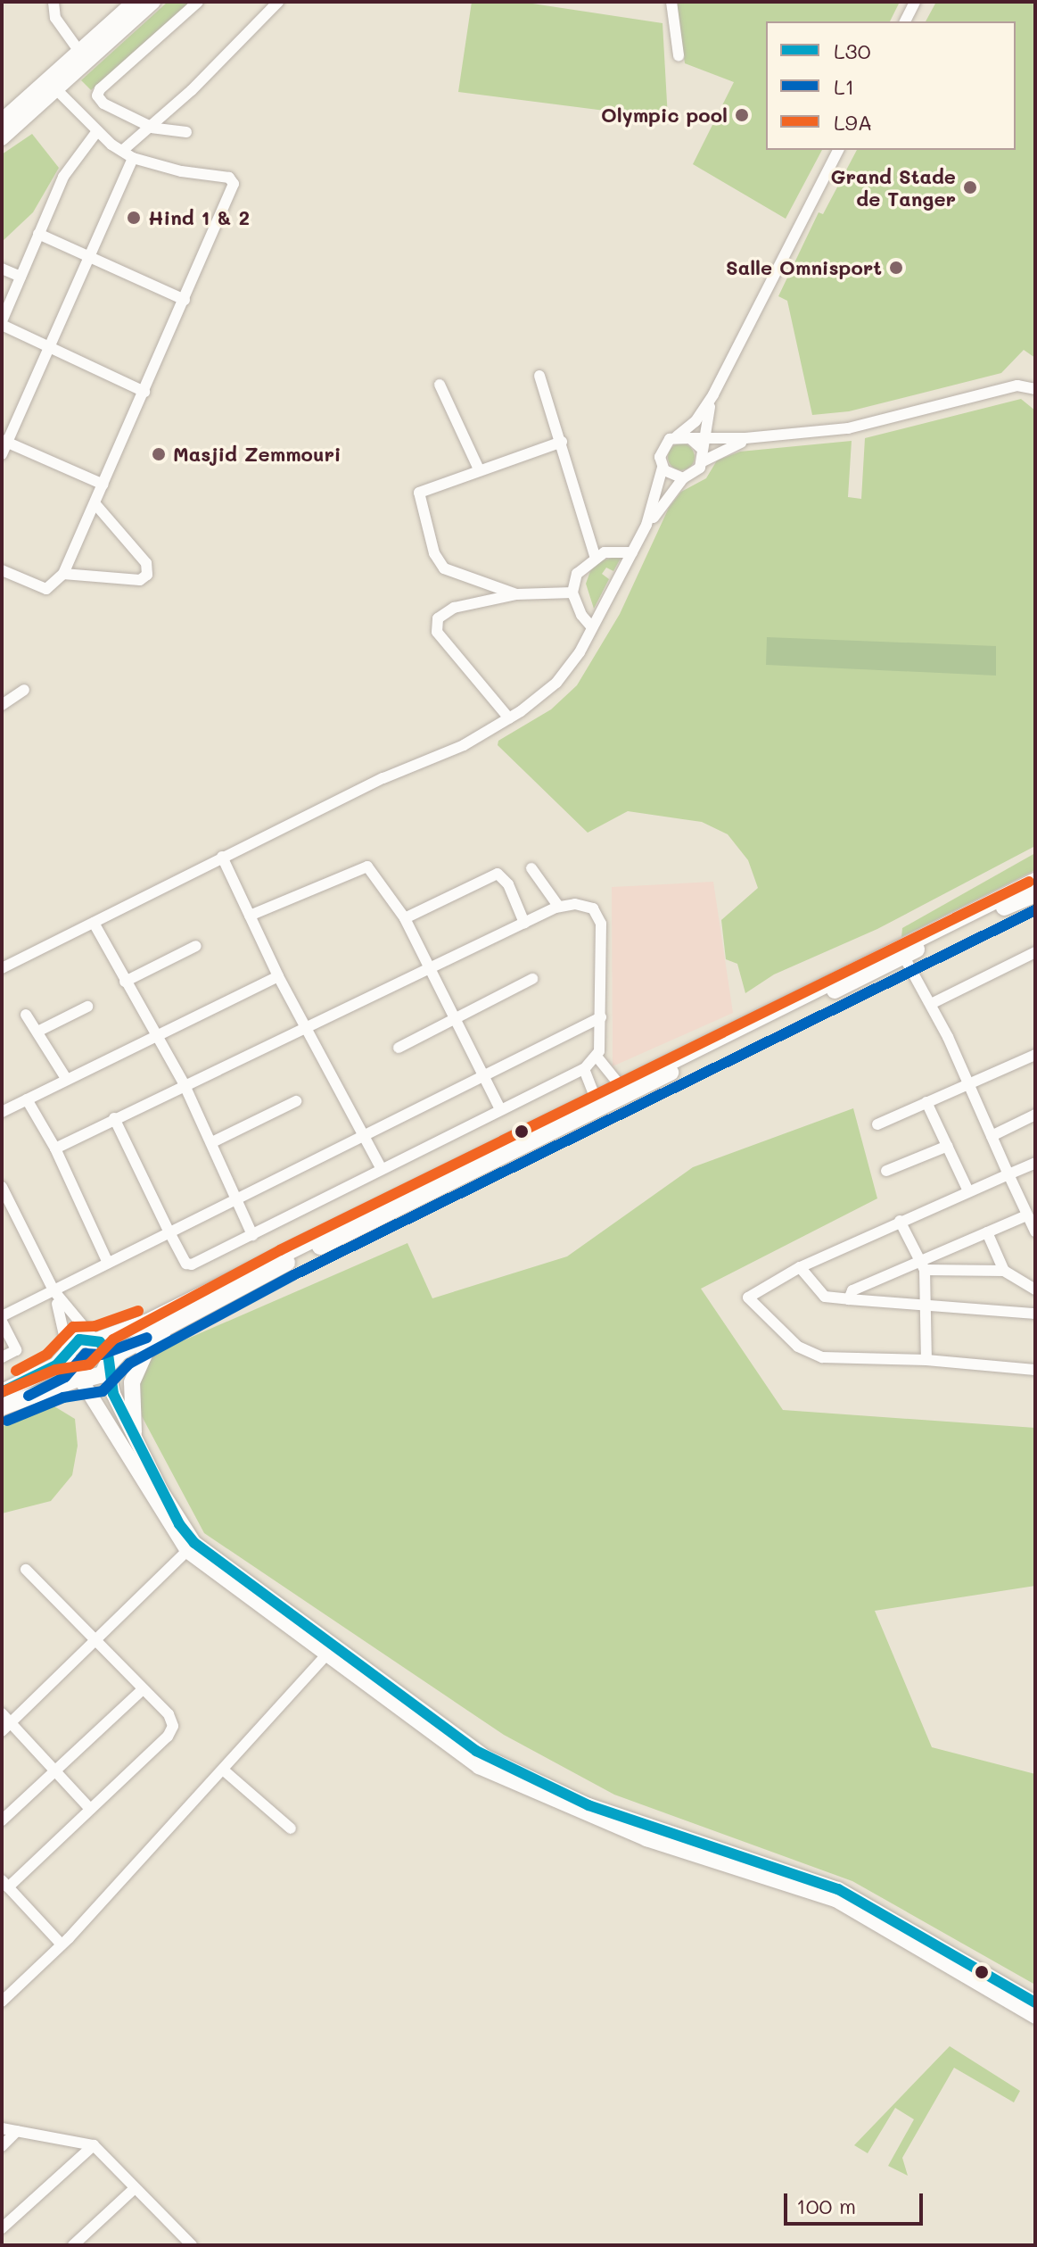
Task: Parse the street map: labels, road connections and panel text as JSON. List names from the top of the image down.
{
  "places": [
    "Olympic pool",
    "Grand Stade de Tanger",
    "Hind 1 & 2",
    "Salle Omnisport",
    "Masjid Zemmouri"
  ],
  "lines": ["transit line L9A", "transit line L1", "transit line L30"],
  "legend": ["L30", "L1", "L9A"],
  "scale_bar": "100 m"
}
